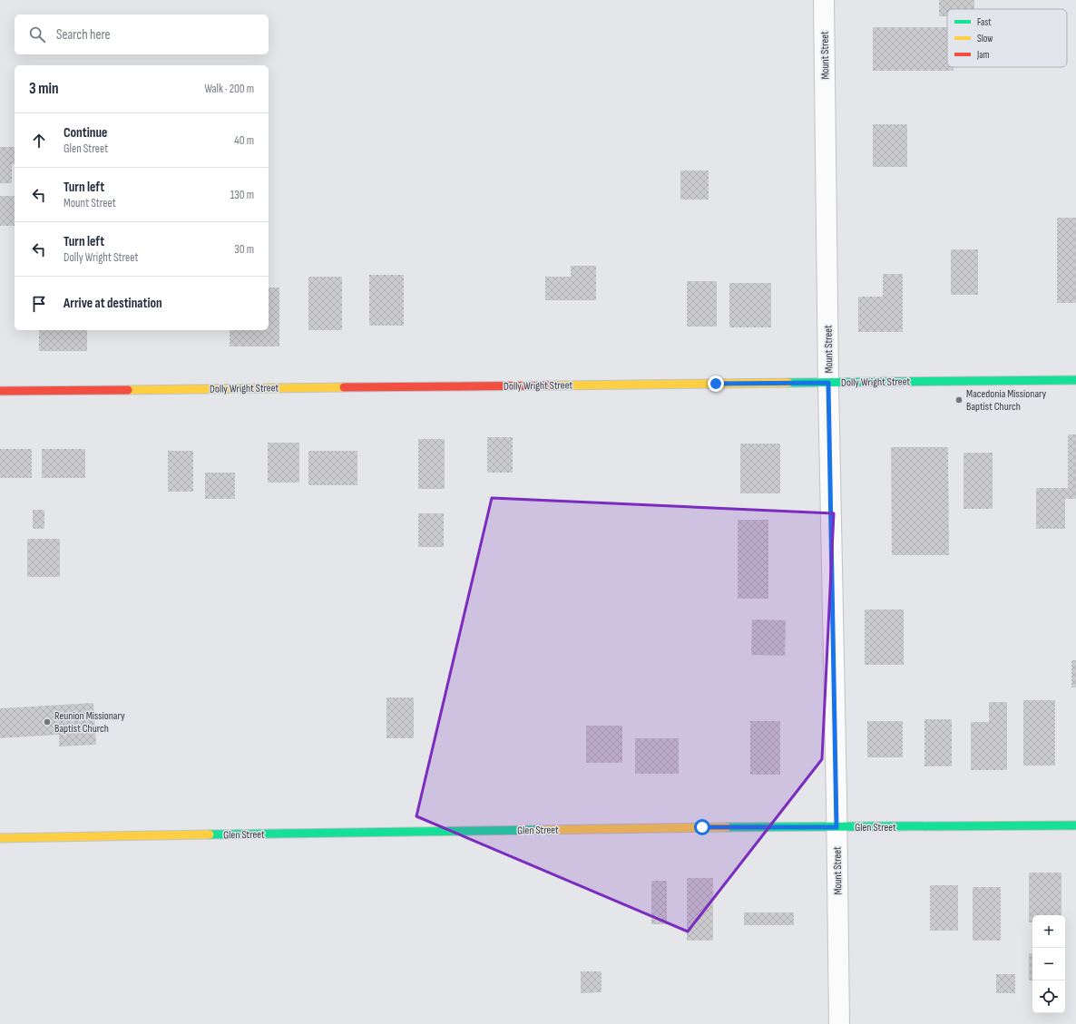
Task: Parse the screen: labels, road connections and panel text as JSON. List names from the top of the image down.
{
  "streets": {
    "street": ["Mount Street", "Dolly Wright Street", "Glen Street"]
  },
  "crossings": [
    ["Mount Street", "Dolly Wright Street"],
    ["Mount Street", "Glen Street"]
  ],
  "places": ["Macedonia Missionary Baptist Church", "Reunion Missionary Baptist Church"],
  "legend": ["Fast", "Slow", "Jam"],
  "page": {
    "search": "Search here",
    "heading": ["3 min", "Walk · 200 m"],
    "list": [
      ["Continue", "Glen Street", "40 m"],
      ["Turn left", "Mount Street", "130 m"],
      ["Turn left", "Dolly Wright Street", "30 m"],
      "Arrive at destination"
    ],
    "map_buttons": ["+", "−"]
  }
}
